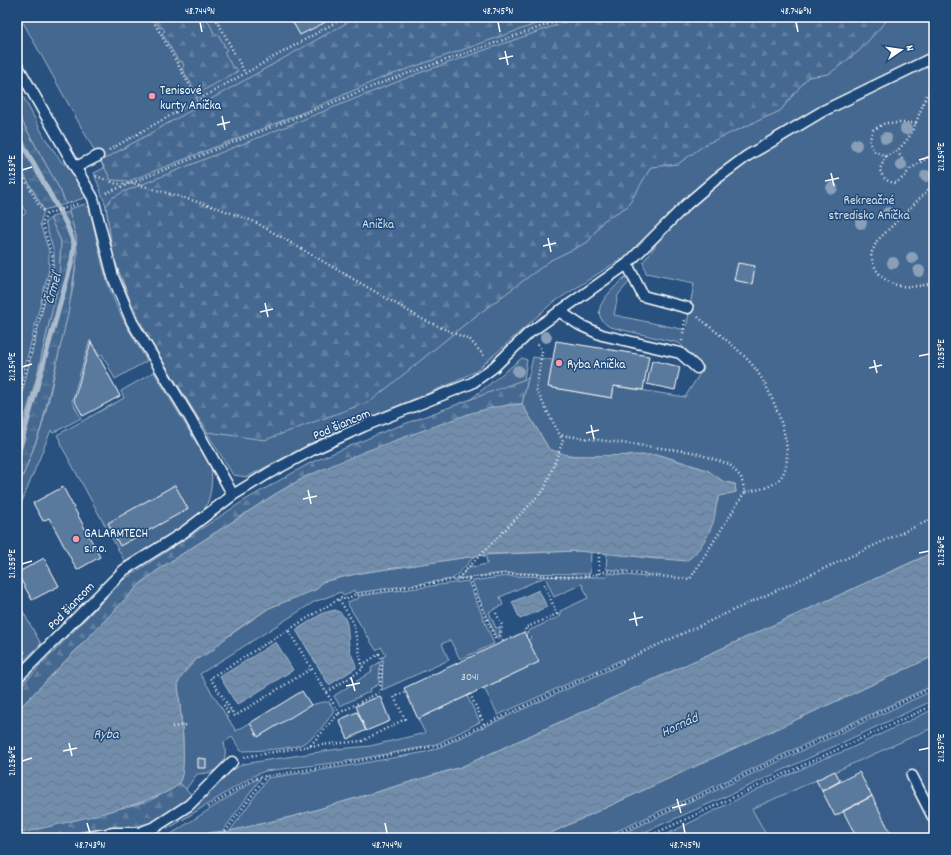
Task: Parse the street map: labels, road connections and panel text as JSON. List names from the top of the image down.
{
  "streets": {
    "lane": ["Pod šiancom"]
  },
  "water": ["Črmeľ", "Hornád", "Ryba"],
  "parks": ["Rekreačné stredisko Anička", "Anička"],
  "places": ["Tenisové kurty Anička", "Ryba Anička", "GALARMTECH s.r.o."],
  "house_numbers": ["3041"],
  "north": "right",
  "coordinates": [
    "48.744°N",
    "48.745°N",
    "48.746°N",
    "21.254°E",
    "21.253°E",
    "21.255°E",
    "21.256°E",
    "21.257°E",
    "48.743°N"
  ]
}
